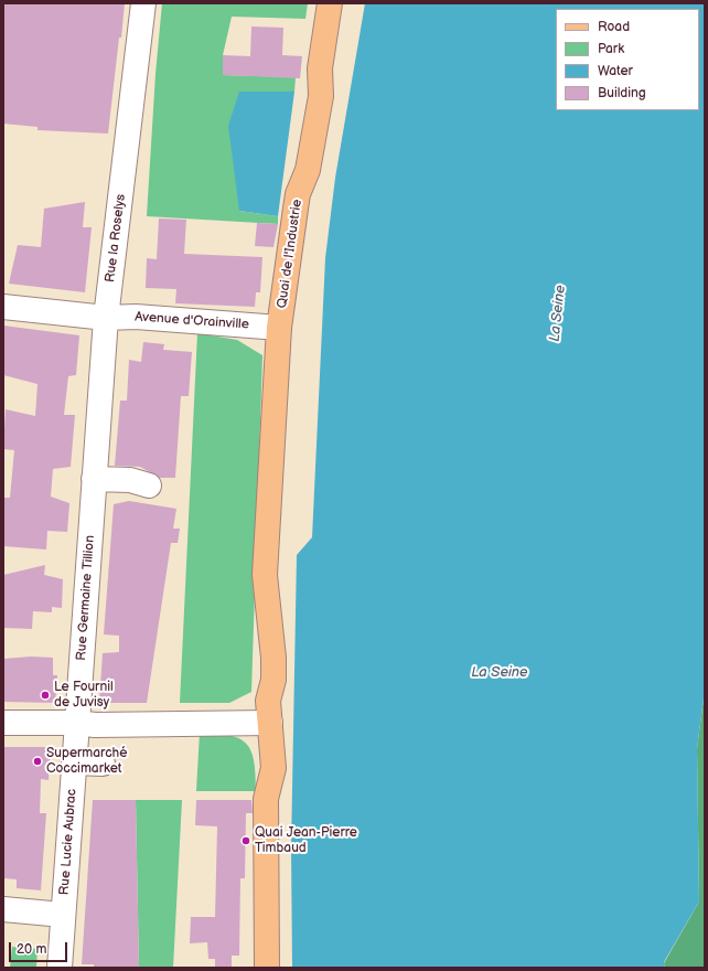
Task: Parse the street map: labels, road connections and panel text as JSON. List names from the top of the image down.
{
  "streets": {
    "main road": ["Quai de l'Industrie"],
    "street": [
      "Rue la Roselys",
      "Avenue d'Orainville",
      "Rue Germaine Tillion",
      "Rue Lucie Aubrac"
    ]
  },
  "crossings": [
    ["Rue la Roselys", "Avenue d'Orainville"],
    ["Rue la Roselys", "Rue Germaine Tillion"],
    ["Quai de l'Industrie", "Avenue d'Orainville"],
    ["Rue Germaine Tillion", "Rue Lucie Aubrac"]
  ],
  "water": ["La Seine"],
  "places": ["Le Fournil de Juvisy", "Supermarché Coccimarket", "Quai Jean-Pierre Timbaud"],
  "legend": [
    "Road",
    "Park",
    "Water",
    "Building"
  ],
  "scale_bar": "20 m"
}
